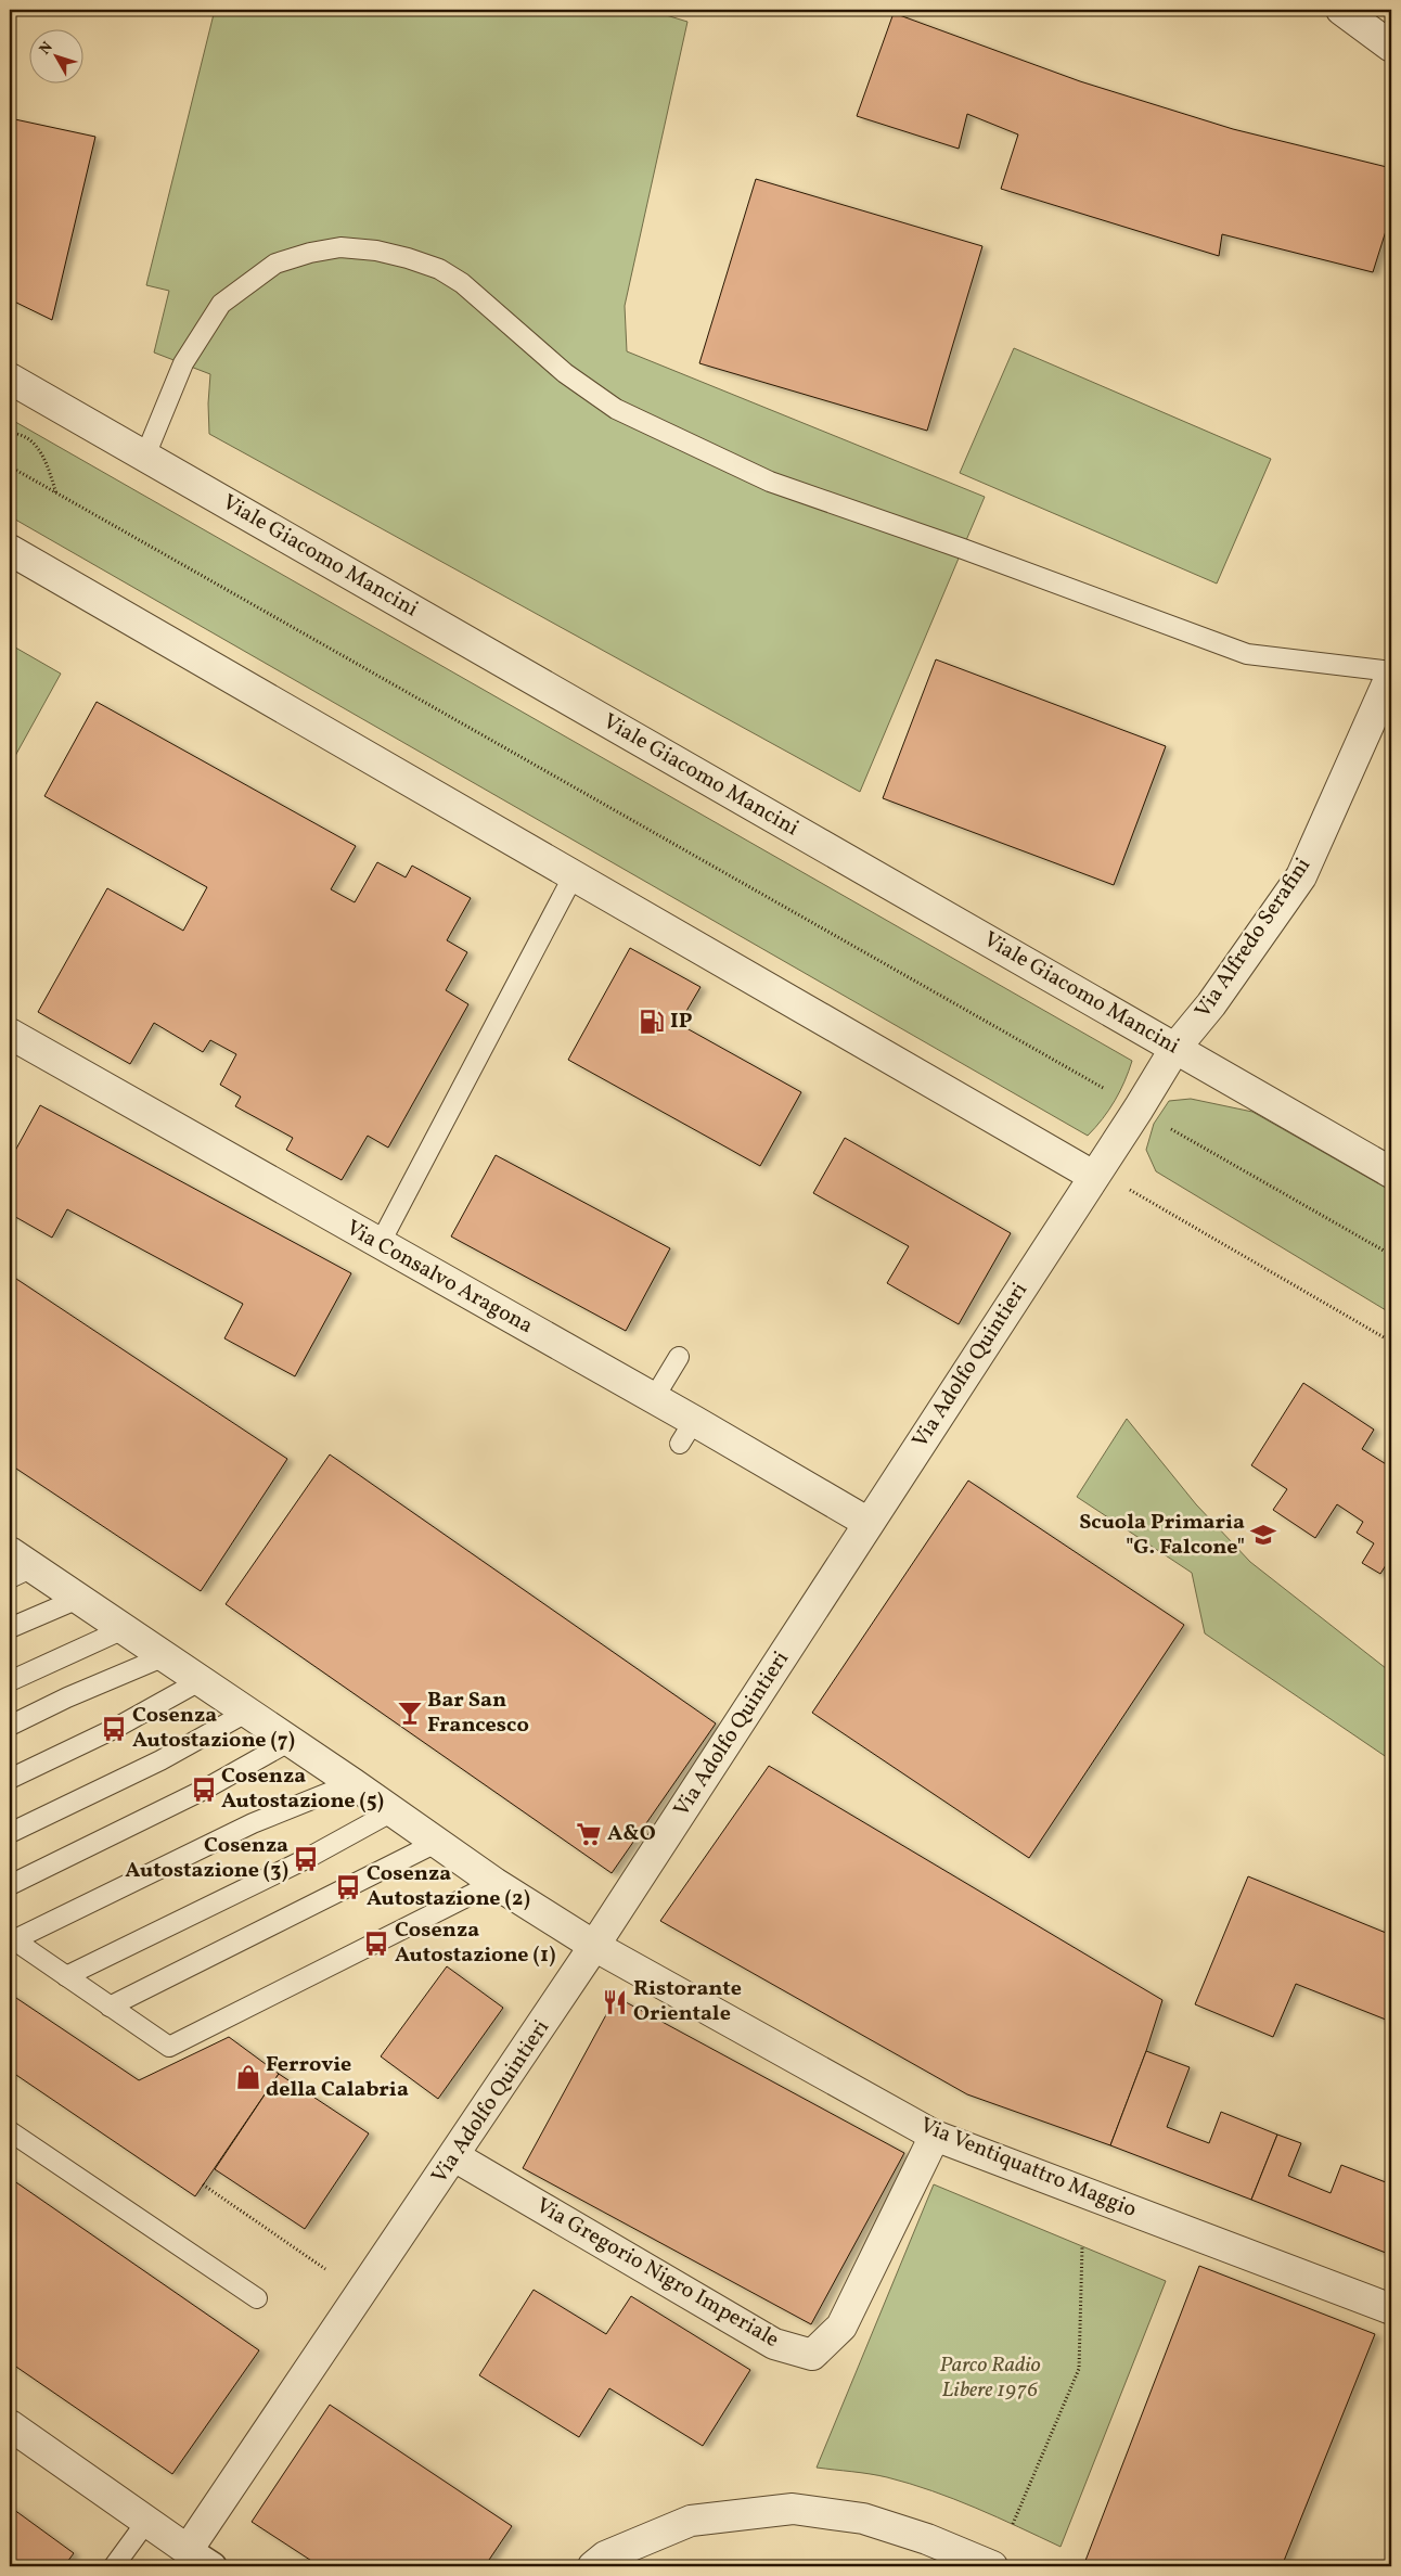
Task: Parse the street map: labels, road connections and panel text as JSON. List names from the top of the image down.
{
  "streets": {
    "street": [
      "Viale Giacomo Mancini",
      "Via Alfredo Serafini",
      "Via Consalvo Aragona",
      "Via Adolfo Quintieri",
      "Via Ventiquattro Maggio",
      "Via Gregorio Nigro Imperiale"
    ]
  },
  "crossings": [
    ["Viale Giacomo Mancini", "Via Alfredo Serafini"],
    ["Viale Giacomo Mancini", "Via Adolfo Quintieri"],
    ["Via Alfredo Serafini", "Via Adolfo Quintieri"],
    ["Via Consalvo Aragona", "Via Adolfo Quintieri"],
    ["Via Adolfo Quintieri", "Via Ventiquattro Maggio"],
    ["Via Adolfo Quintieri", "Via Gregorio Nigro Imperiale"],
    ["Via Ventiquattro Maggio", "Via Gregorio Nigro Imperiale"]
  ],
  "parks": ["Parco Radio Libere 1976"],
  "places": {
    "fuel station": ["IP"],
    "school or university": ["Scuola Primaria \"G. Falcone\""],
    "bar": ["Bar San Francesco"],
    "bus stop": [
      "Cosenza Autostazione (7)",
      "Cosenza Autostazione (5)",
      "Cosenza Autostazione (3)",
      "Cosenza Autostazione (2)",
      "Cosenza Autostazione (1)"
    ],
    "supermarket": ["A&O"],
    "restaurant": ["Ristorante Orientale"],
    "shop": ["Ferrovie della Calabria"]
  },
  "north": "top left"
}
